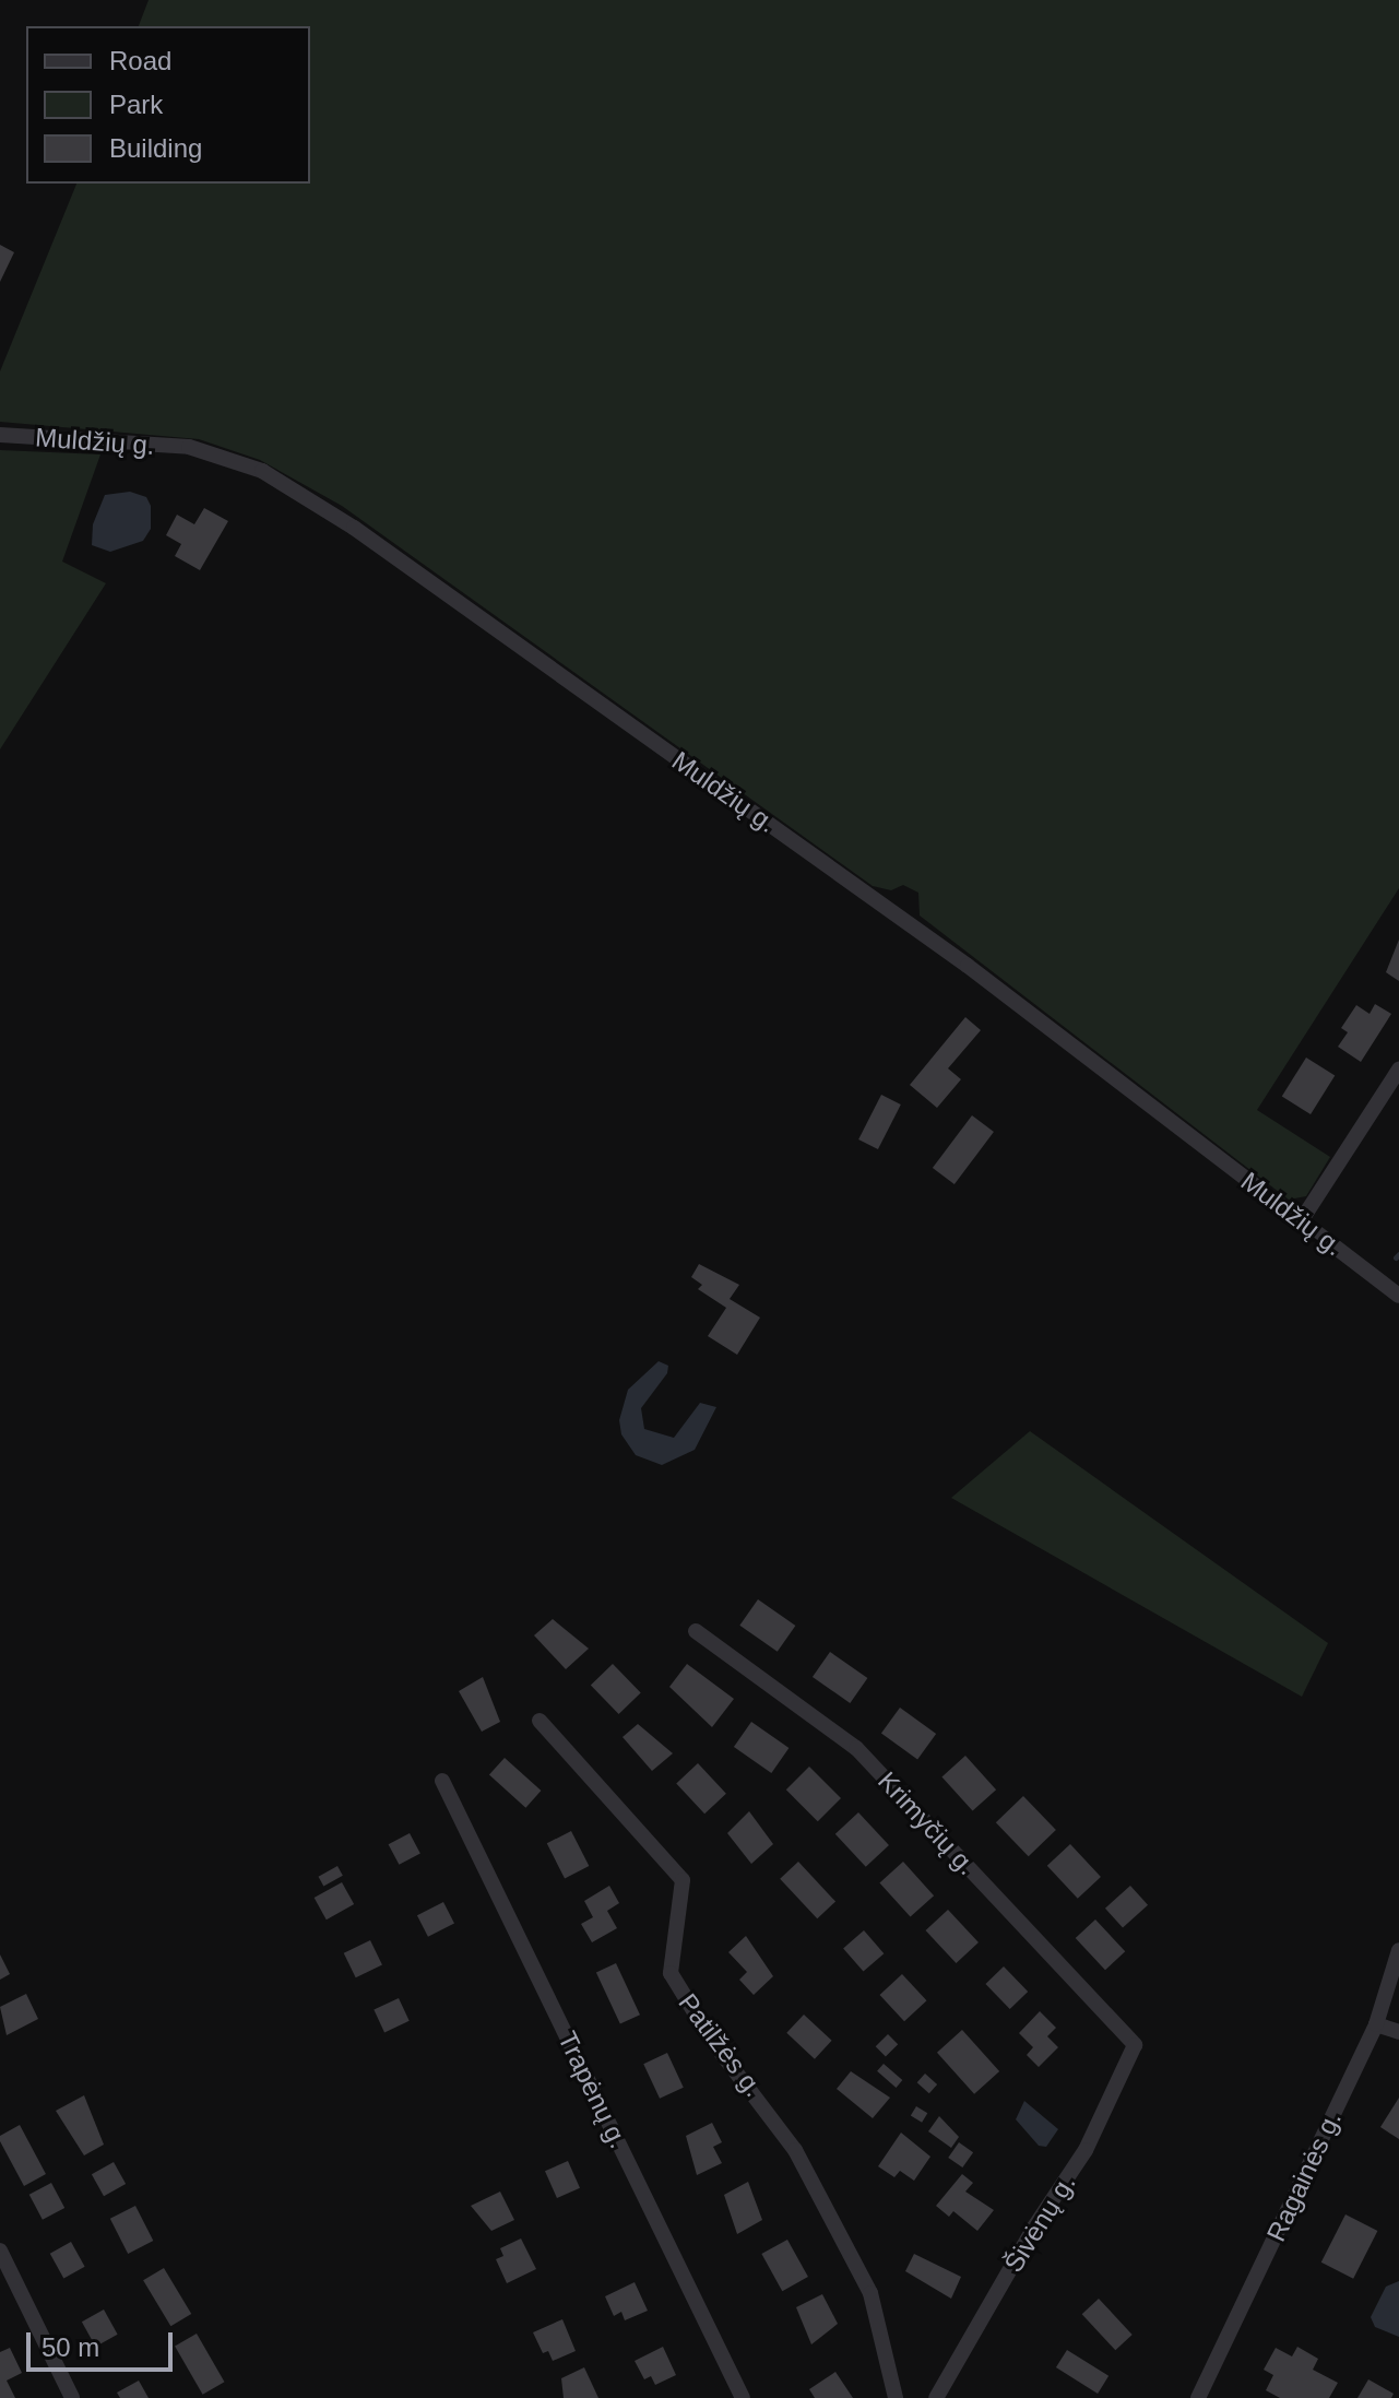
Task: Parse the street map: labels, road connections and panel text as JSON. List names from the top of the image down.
{
  "streets": {
    "street": [
      "Muldžių g.",
      "Krimyčių g.",
      "Patilžės g.",
      "Trapėnų g.",
      "Ragainės g.",
      "Šivėnų g."
    ]
  },
  "crossings": [
    ["Krimyčių g.", "Šivėnų g."]
  ],
  "legend": ["Road", "Park", "Building"],
  "scale_bar": "50 m"
}
